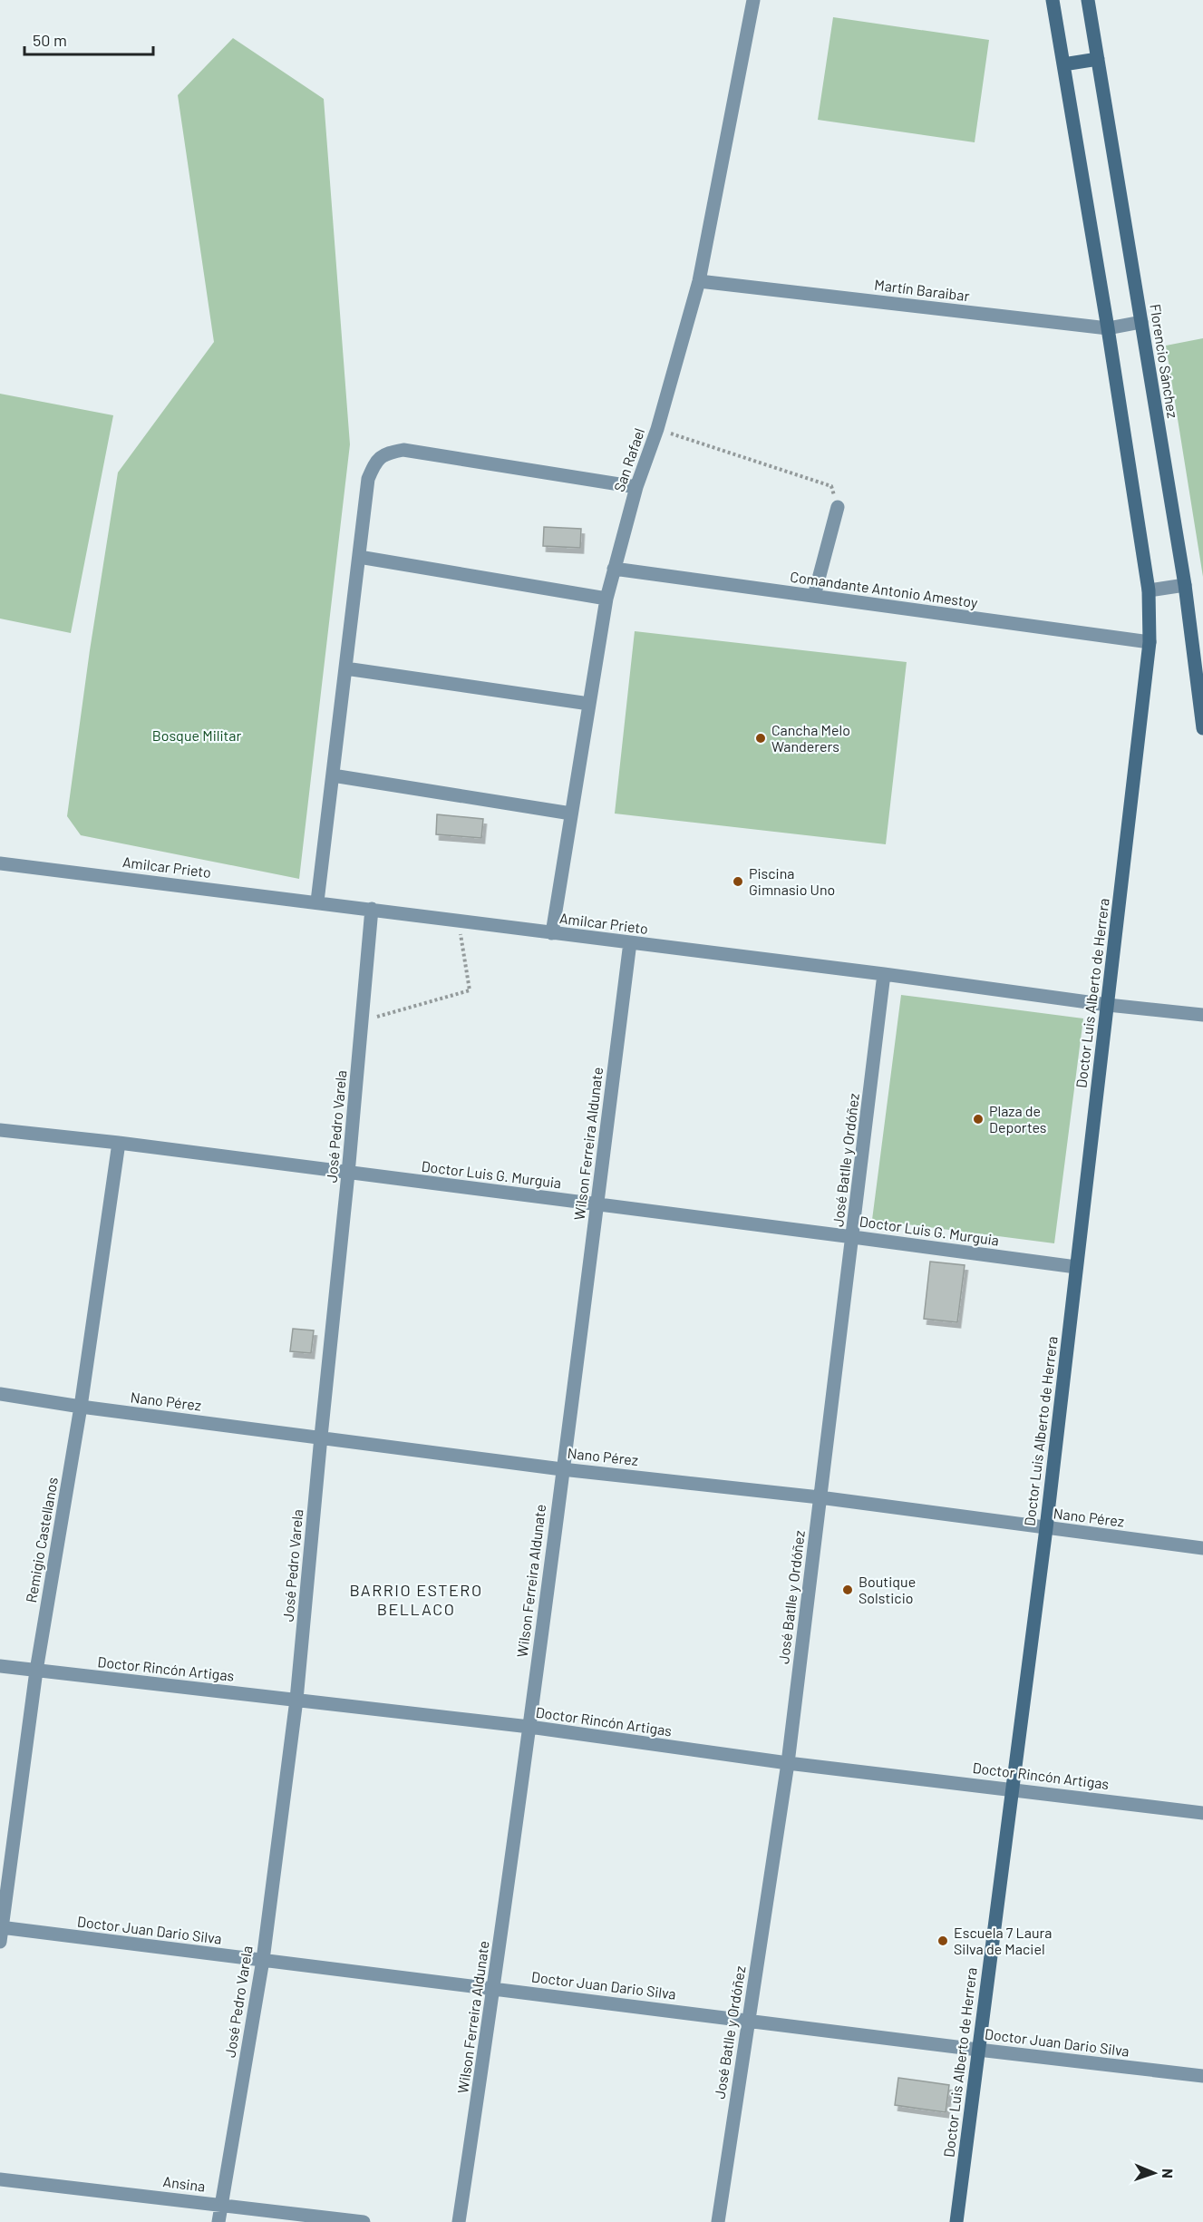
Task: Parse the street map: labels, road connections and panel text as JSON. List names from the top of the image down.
{
  "streets": {
    "street": [
      "Martín Baraibar",
      "Florencio Sánchez",
      "San Rafael",
      "Comandante Antonio Amestoy",
      "Amilcar Prieto",
      "Doctor Luis Alberto de Herrera",
      "José Pedro Varela",
      "Wilson Ferreira Aldunate",
      "José Batlle y Ordóñez",
      "Doctor Luis G. Murguia",
      "Nano Pérez",
      "Remigio Castellanos",
      "Doctor Rincón Artigas",
      "Doctor Juan Dario Silva",
      "Ansina"
    ]
  },
  "crossings": [
    ["Martín Baraibar", "Florencio Sánchez"],
    ["Martín Baraibar", "San Rafael"],
    ["San Rafael", "Comandante Antonio Amestoy"],
    ["San Rafael", "Amilcar Prieto"],
    ["Comandante Antonio Amestoy", "Doctor Luis Alberto de Herrera"],
    ["Amilcar Prieto", "Doctor Luis Alberto de Herrera"],
    ["Amilcar Prieto", "José Pedro Varela"],
    ["Amilcar Prieto", "Wilson Ferreira Aldunate"],
    ["Amilcar Prieto", "José Batlle y Ordóñez"],
    ["Doctor Luis Alberto de Herrera", "Doctor Luis G. Murguia"],
    ["Doctor Luis Alberto de Herrera", "Nano Pérez"],
    ["Doctor Luis Alberto de Herrera", "Doctor Rincón Artigas"],
    ["Doctor Luis Alberto de Herrera", "Doctor Juan Dario Silva"],
    ["José Pedro Varela", "Doctor Luis G. Murguia"],
    ["José Pedro Varela", "Nano Pérez"],
    ["José Pedro Varela", "Doctor Rincón Artigas"],
    ["José Pedro Varela", "Doctor Juan Dario Silva"],
    ["José Pedro Varela", "Ansina"],
    ["Wilson Ferreira Aldunate", "Doctor Luis G. Murguia"],
    ["Wilson Ferreira Aldunate", "Nano Pérez"],
    ["Wilson Ferreira Aldunate", "Doctor Rincón Artigas"],
    ["Wilson Ferreira Aldunate", "Doctor Juan Dario Silva"],
    ["José Batlle y Ordóñez", "Doctor Luis G. Murguia"],
    ["José Batlle y Ordóñez", "Nano Pérez"],
    ["José Batlle y Ordóñez", "Doctor Rincón Artigas"],
    ["José Batlle y Ordóñez", "Doctor Juan Dario Silva"],
    ["Doctor Luis G. Murguia", "Remigio Castellanos"],
    ["Nano Pérez", "Remigio Castellanos"],
    ["Remigio Castellanos", "Doctor Rincón Artigas"],
    ["Remigio Castellanos", "Doctor Juan Dario Silva"]
  ],
  "districts": ["BARRIO ESTERO BELLACO"],
  "parks": ["Bosque Militar"],
  "places": [
    "Cancha Melo Wanderers",
    "Piscina Gimnasio Uno",
    "Plaza de Deportes",
    "Boutique Solsticio",
    "Escuela 7 Laura Silva de Maciel"
  ],
  "scale_bar": "50 m",
  "north": "right"
}
